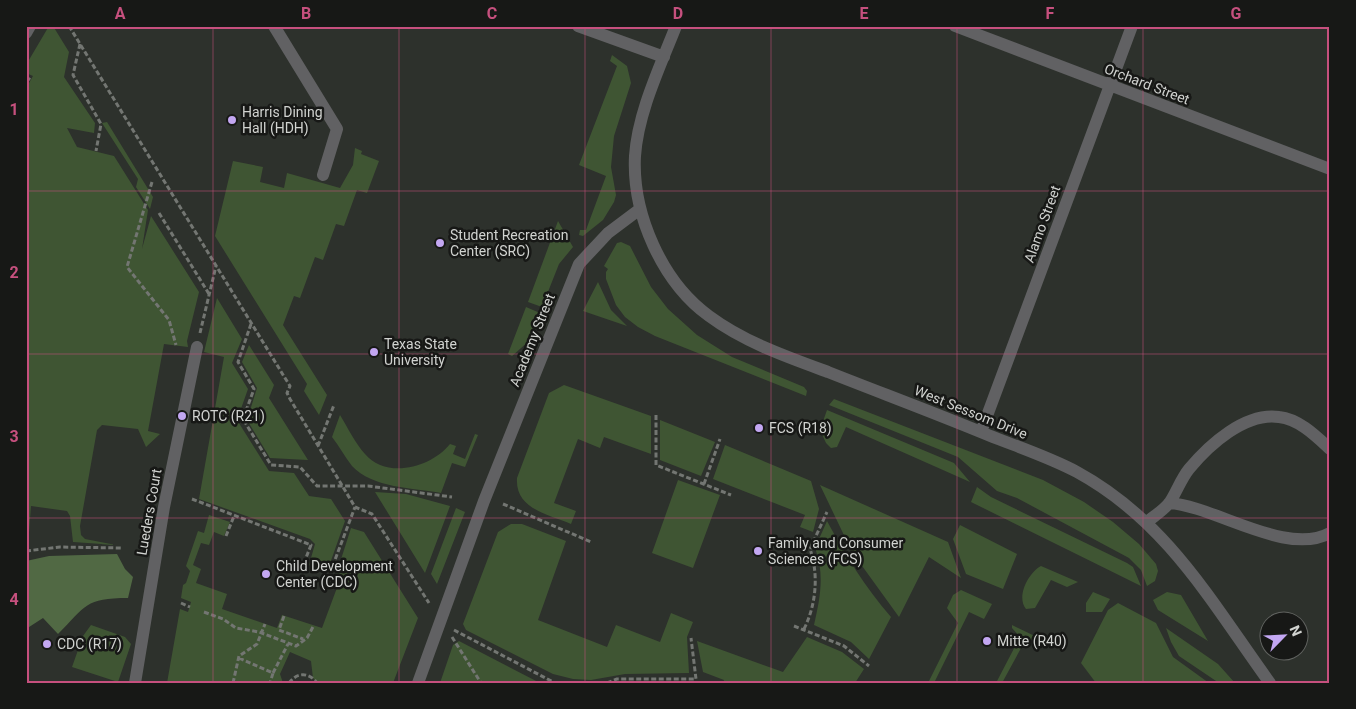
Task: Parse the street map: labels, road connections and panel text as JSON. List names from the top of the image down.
{
  "streets": {
    "street": [
      "Orchard Street",
      "Alamo Street",
      "Academy Street",
      "West Sessom Drive",
      "Lueders Court"
    ]
  },
  "crossings": [
    ["Orchard Street", "Alamo Street"],
    ["Alamo Street", "West Sessom Drive"],
    ["Academy Street", "West Sessom Drive"]
  ],
  "places": [
    "Harris Dining Hall (HDH)",
    "Student Recreation Center (SRC)",
    "Texas State University",
    "ROTC (R21)",
    "FCS (R18)",
    "Family and Consumer Sciences (FCS)",
    "Child Development Center (CDC)",
    "Mitte (R40)",
    "CDC (R17)"
  ],
  "north": "top right",
  "grid": {
    "columns": [
      "A",
      "B",
      "C",
      "D",
      "E",
      "F",
      "G"
    ],
    "rows": [
      "1",
      "2",
      "3",
      "4"
    ]
  }
}
